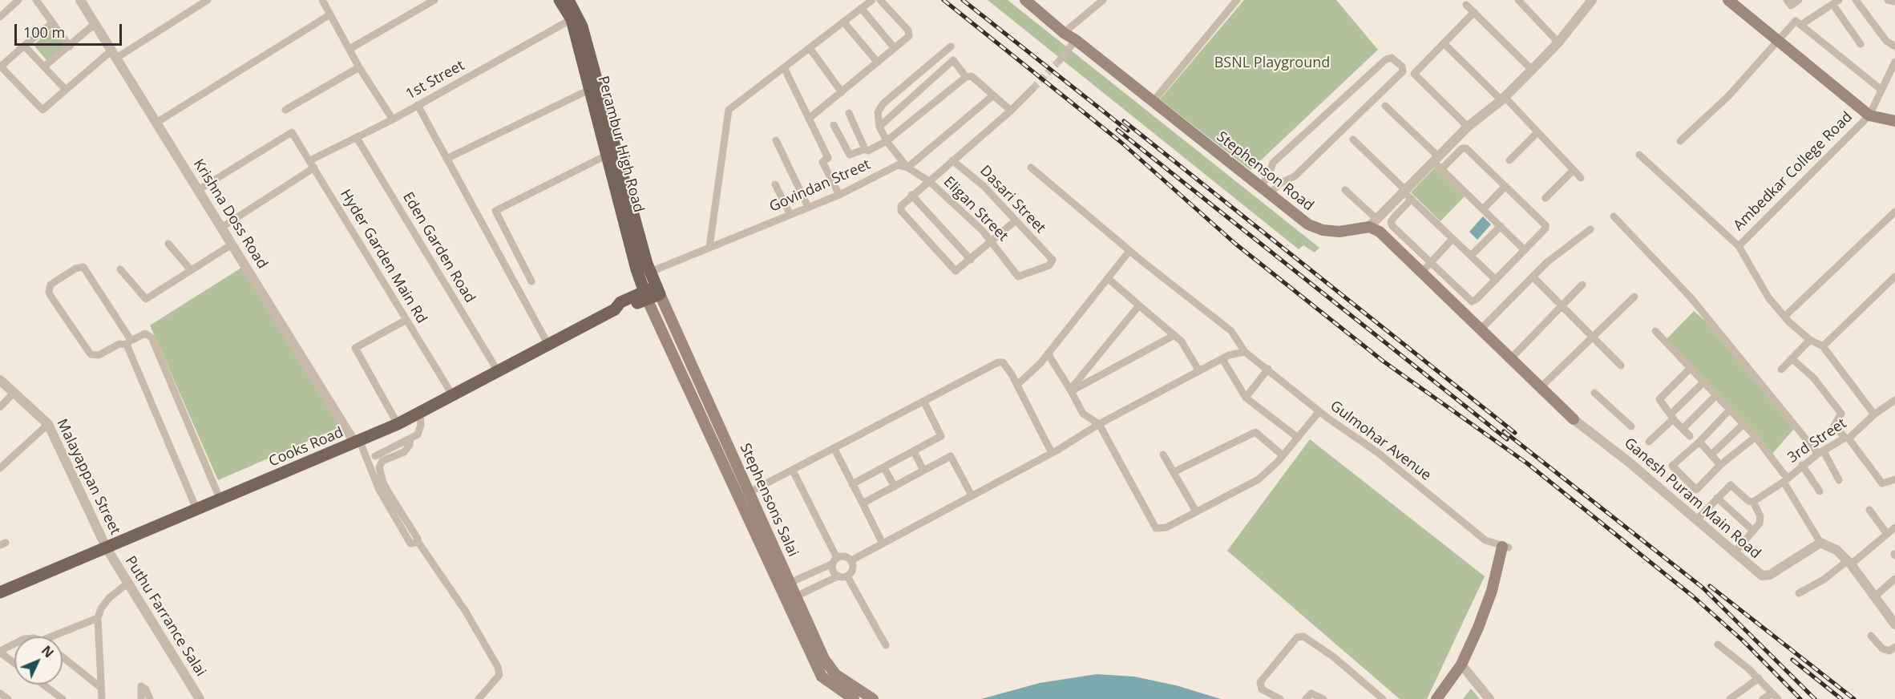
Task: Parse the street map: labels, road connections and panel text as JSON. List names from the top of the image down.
{
  "streets": {
    "main road": [
      "Perambur High Road",
      "Stephenson Road",
      "Ambedkar College Road",
      "Cooks Road",
      "Stephensons Salai"
    ],
    "street": [
      "1st Street",
      "Govindan Street",
      "Dasari Street",
      "Eligan Street",
      "Krishna Doss Road",
      "Eden Garden Road",
      "Hyder Garden Main Rd",
      "Gulmohar Avenue",
      "3rd Street",
      "Malayappan Street",
      "Ganesh Puram Main Road",
      "Puthu Farrance Salai"
    ]
  },
  "crossings": [
    ["1st Street", "Perambur High Road"],
    ["1st Street", "Eden Garden Road"],
    ["1st Street", "Hyder Garden Main Rd"],
    ["Perambur High Road", "Govindan Street"],
    ["Perambur High Road", "Cooks Road"],
    ["Perambur High Road", "Stephensons Salai"],
    ["Govindan Street", "Eligan Street"],
    ["Dasari Street", "Eligan Street"],
    ["Krishna Doss Road", "Hyder Garden Main Rd"],
    ["Krishna Doss Road", "Cooks Road"],
    ["Eden Garden Road", "Cooks Road"],
    ["Hyder Garden Main Rd", "Cooks Road"],
    ["Cooks Road", "Malayappan Street"],
    ["Cooks Road", "Stephensons Salai"],
    ["Cooks Road", "Puthu Farrance Salai"],
    ["Malayappan Street", "Puthu Farrance Salai"]
  ],
  "parks": ["BSNL Playground"],
  "scale_bar": "100 m",
  "north": "top right"
}
